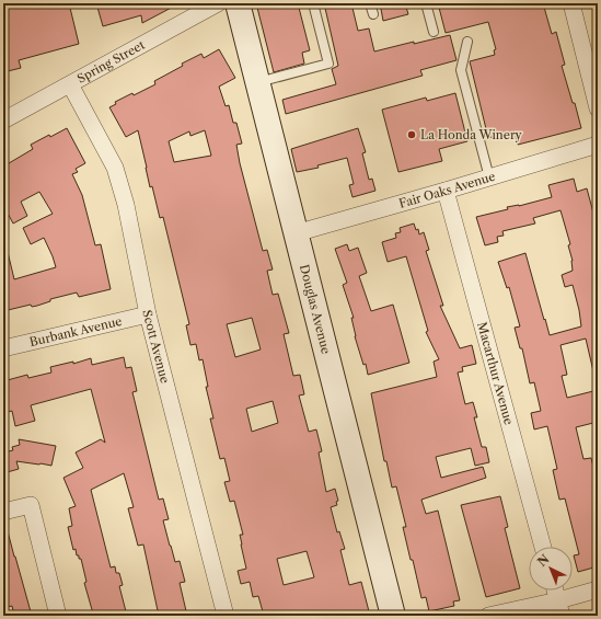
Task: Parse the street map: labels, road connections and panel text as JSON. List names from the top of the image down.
{
  "streets": {
    "street": [
      "Spring Street",
      "Fair Oaks Avenue",
      "Douglas Avenue",
      "Burbank Avenue",
      "Scott Avenue",
      "Macarthur Avenue"
    ]
  },
  "crossings": [
    ["Spring Street", "Scott Avenue"],
    ["Fair Oaks Avenue", "Douglas Avenue"],
    ["Fair Oaks Avenue", "Macarthur Avenue"],
    ["Burbank Avenue", "Scott Avenue"]
  ],
  "places": ["La Honda Winery"],
  "north": "top left"
}
